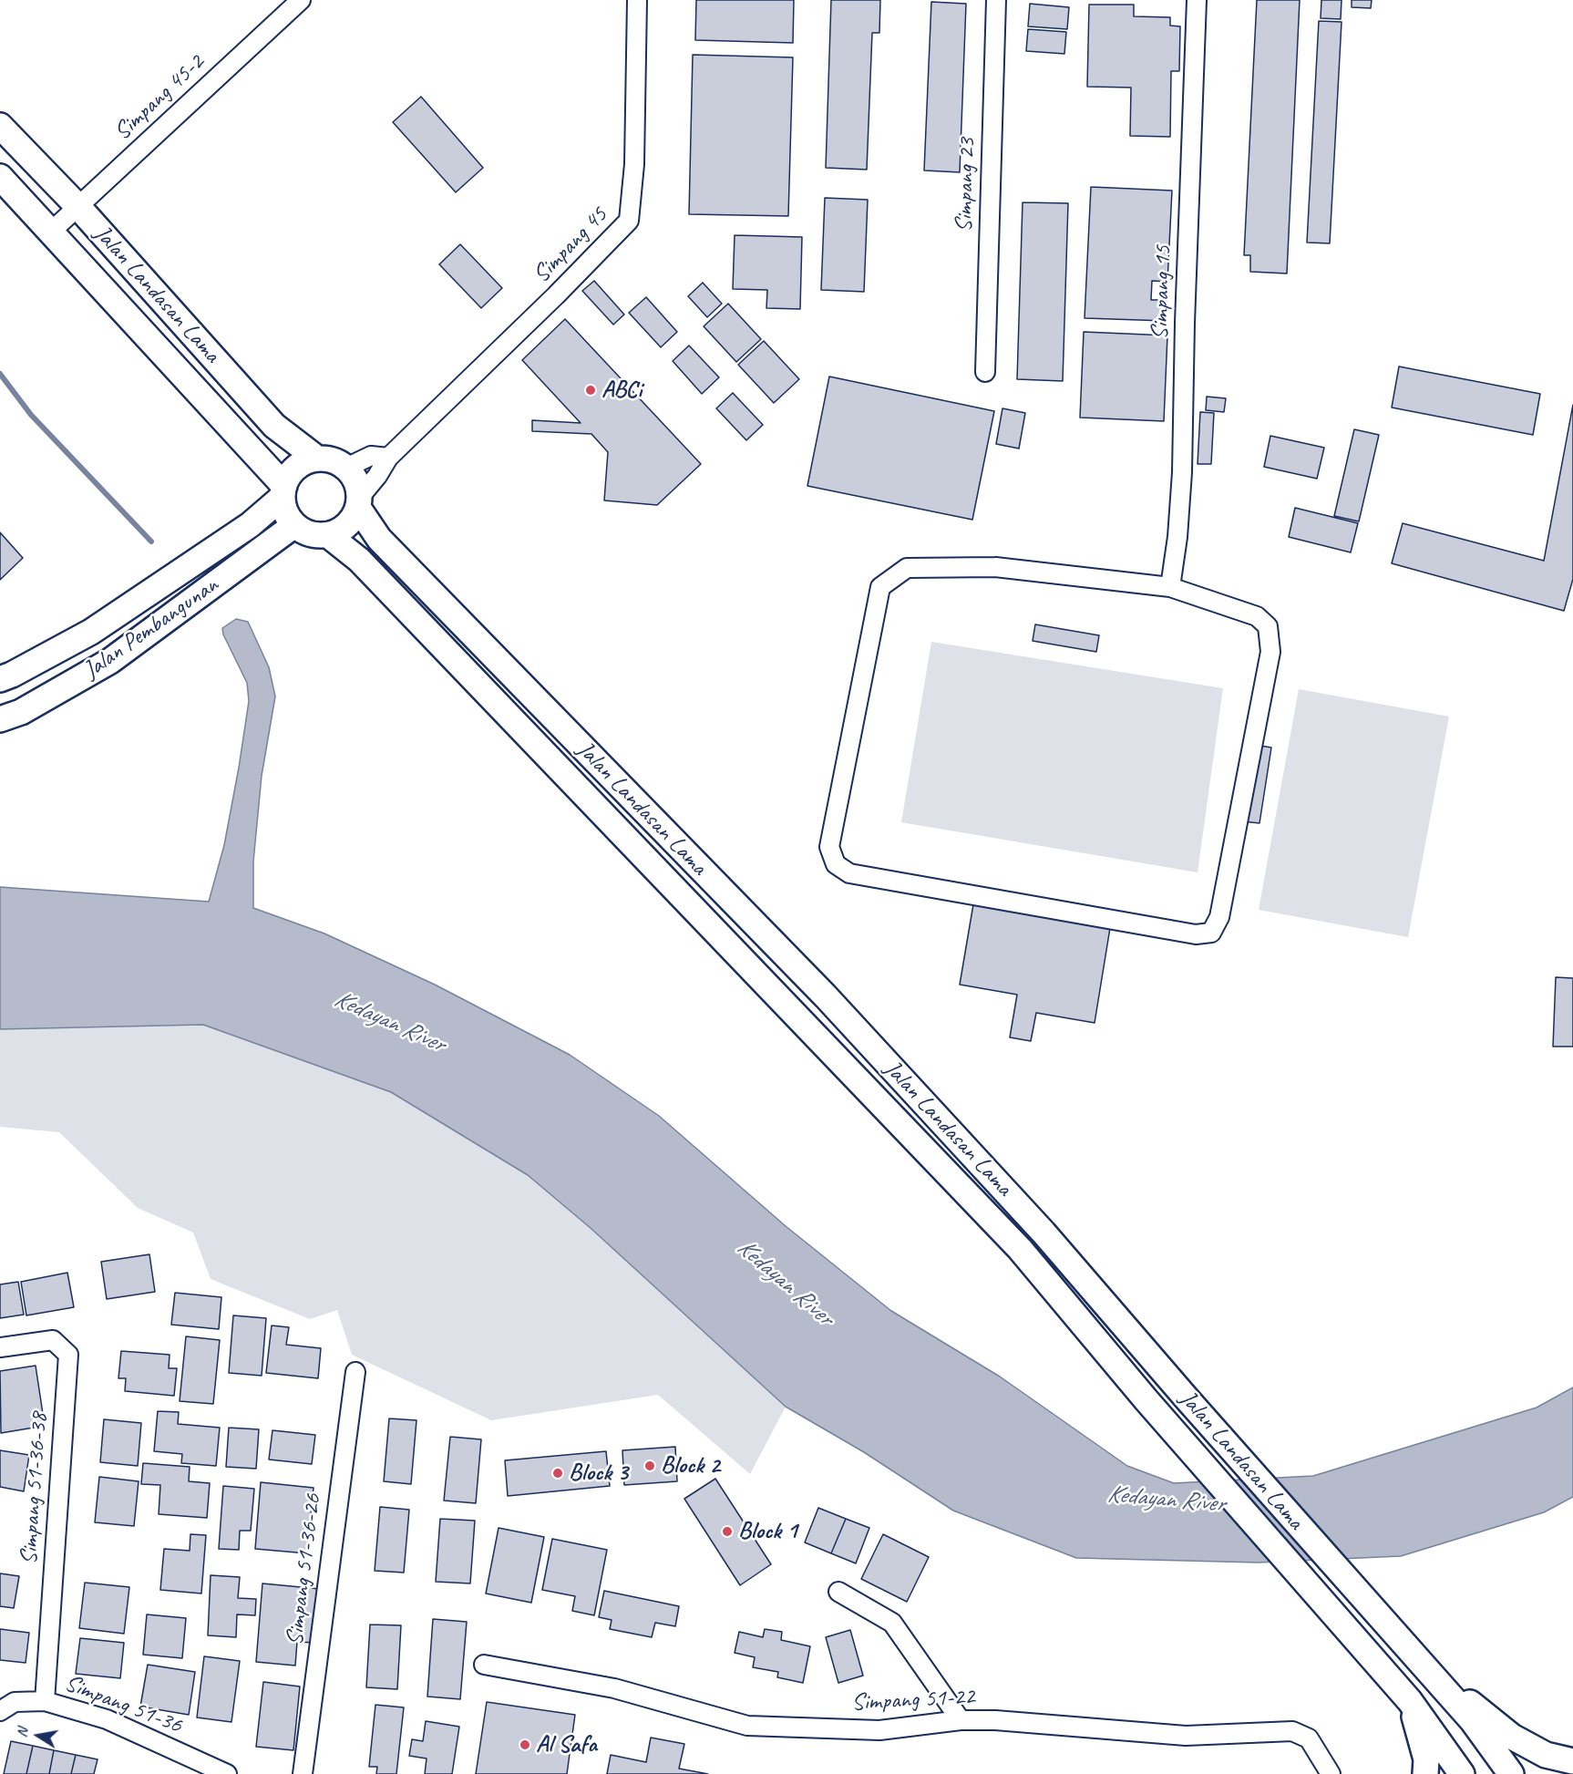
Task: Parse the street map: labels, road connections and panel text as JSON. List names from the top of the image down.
{
  "streets": {
    "main road": ["Jalan Landasan Lama", "Jalan Pembangunan"],
    "street": [
      "Simpang 45-2",
      "Simpang 23",
      "Simpang 45",
      "Simpang 15",
      "Simpang 51-36-38",
      "Simpang 51-36-26",
      "Simpang 51-22",
      "Simpang 51-36"
    ]
  },
  "crossings": [
    ["Simpang 45-2", "Jalan Landasan Lama"],
    ["Simpang 45", "Jalan Landasan Lama"],
    ["Simpang 45", "Jalan Pembangunan"],
    ["Jalan Landasan Lama", "Jalan Pembangunan"],
    ["Simpang 51-36-38", "Simpang 51-36"]
  ],
  "water": ["Kedayan River"],
  "places": [
    "ABCi",
    "Block 2",
    "Block 3",
    "Block 1",
    "Al Safa"
  ],
  "north": "left"
}
